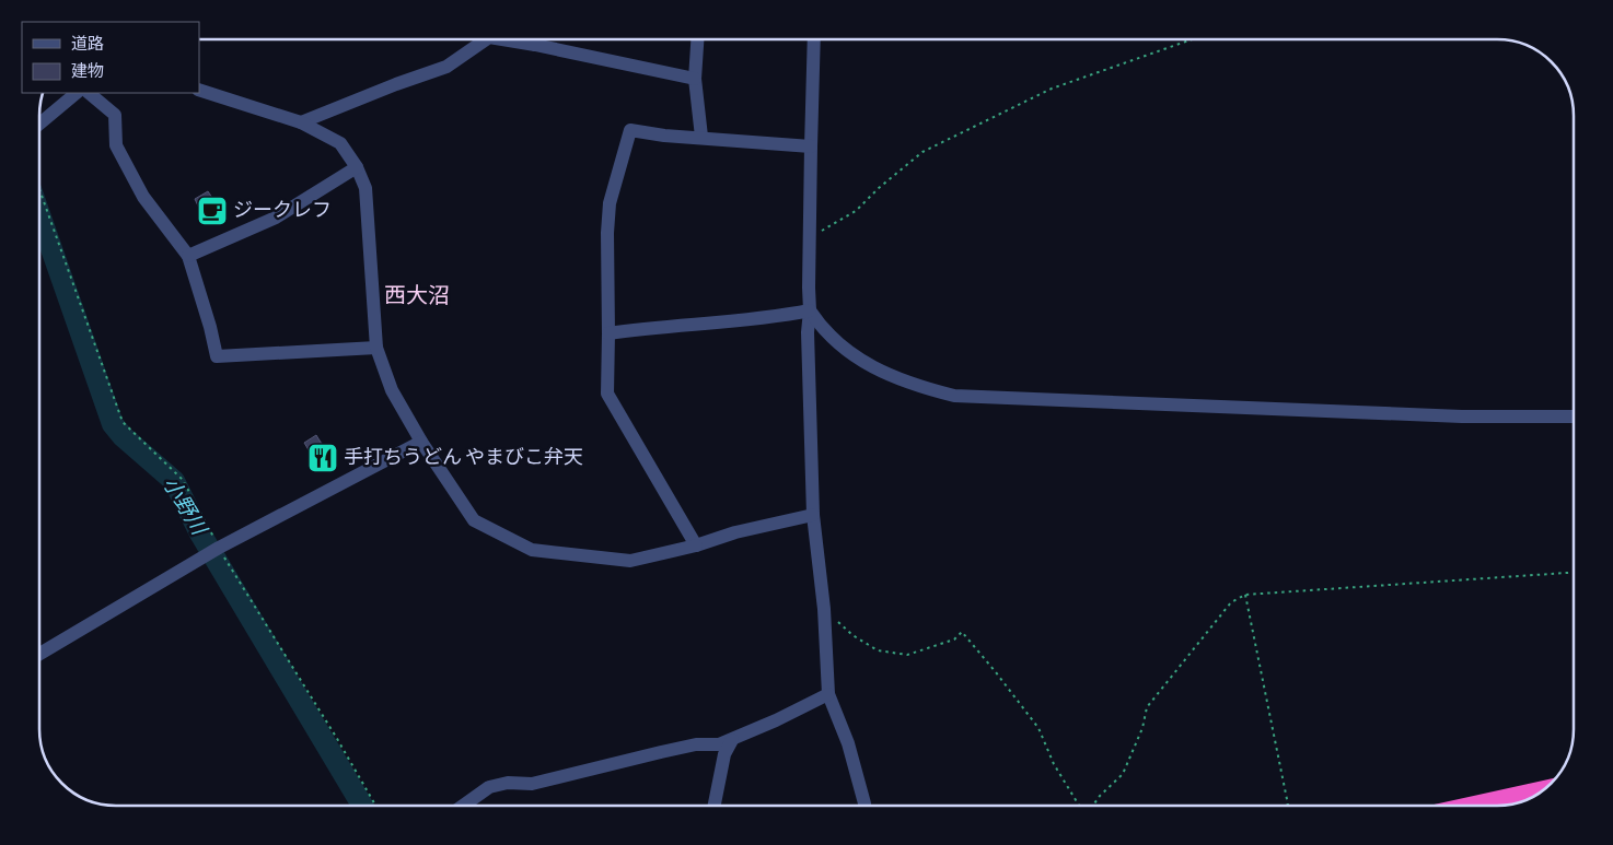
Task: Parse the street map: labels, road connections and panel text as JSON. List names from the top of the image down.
{
  "districts": ["西大沼"],
  "water": ["小野川"],
  "places": {
    "cafe": ["ジークレフ"],
    "restaurant": ["手打ちうどん やまびこ弁天"]
  },
  "legend": ["道路", "建物"]
}
